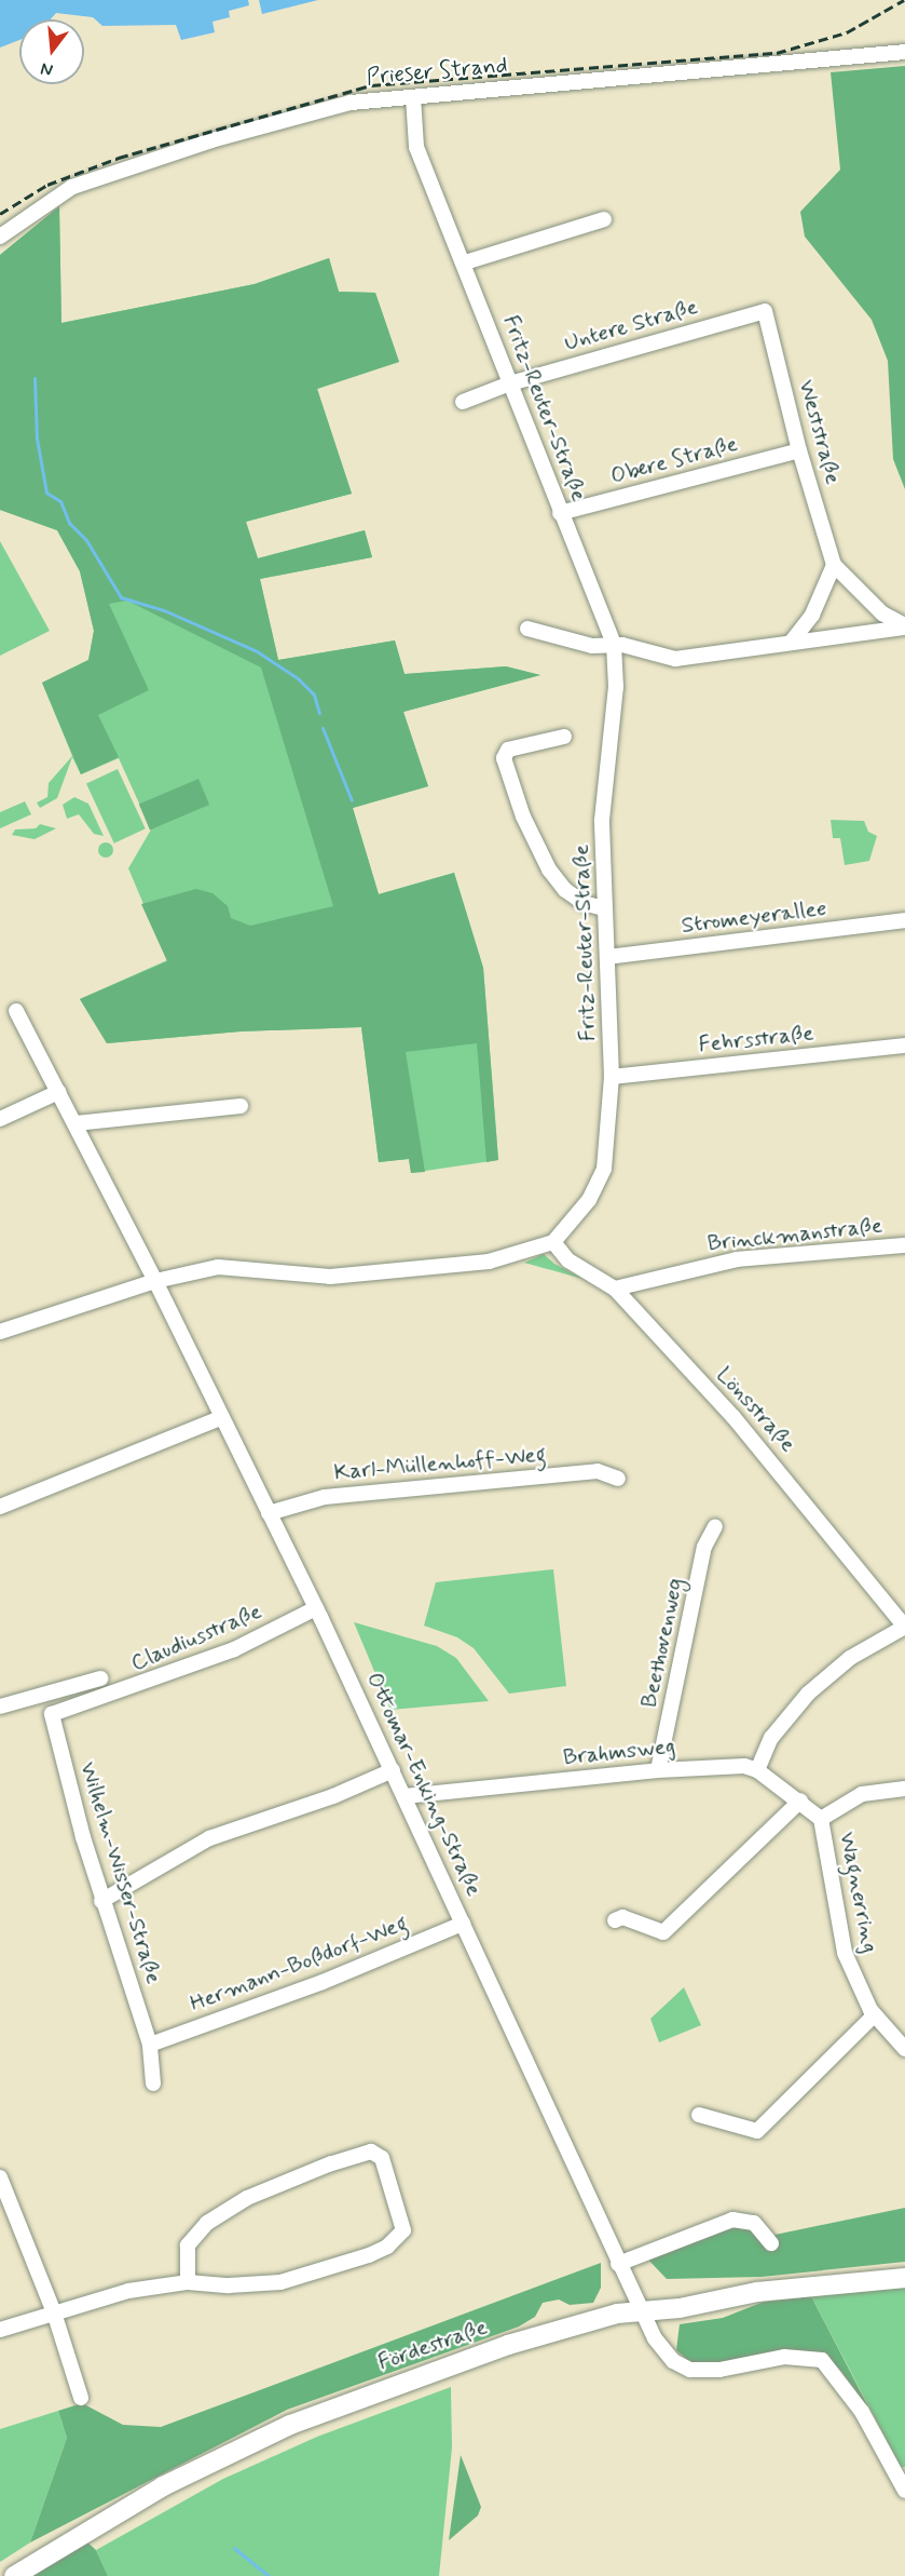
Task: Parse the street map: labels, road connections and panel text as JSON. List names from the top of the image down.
{
  "streets": {
    "main road": ["Fördestraße"],
    "street": [
      "Prieser Strand",
      "Untere Straße",
      "Fritz-Reuter-Straße",
      "Weststraße",
      "Obere Straße",
      "Stromeyerallee",
      "Fehrsstraße",
      "Brinckmanstraße",
      "Lönsstraße",
      "Karl-Müllenhoff-Weg",
      "Claudiusstraße",
      "Beethovenweg",
      "Brahmsweg",
      "Ottomar-Enking-Straße",
      "Wilhelm-Wisser-Straße",
      "Wagnerring",
      "Hermann-Boßdorf-Weg"
    ]
  },
  "crossings": [
    ["Prieser Strand", "Fritz-Reuter-Straße"],
    ["Untere Straße", "Fritz-Reuter-Straße"],
    ["Untere Straße", "Weststraße"],
    ["Fritz-Reuter-Straße", "Obere Straße"],
    ["Fritz-Reuter-Straße", "Stromeyerallee"],
    ["Fritz-Reuter-Straße", "Fehrsstraße"],
    ["Fritz-Reuter-Straße", "Lönsstraße"],
    ["Weststraße", "Obere Straße"],
    ["Brinckmanstraße", "Lönsstraße"],
    ["Karl-Müllenhoff-Weg", "Ottomar-Enking-Straße"],
    ["Claudiusstraße", "Ottomar-Enking-Straße"],
    ["Claudiusstraße", "Wilhelm-Wisser-Straße"],
    ["Beethovenweg", "Brahmsweg"],
    ["Brahmsweg", "Ottomar-Enking-Straße"],
    ["Brahmsweg", "Wagnerring"],
    ["Ottomar-Enking-Straße", "Hermann-Boßdorf-Weg"],
    ["Ottomar-Enking-Straße", "Fördestraße"],
    ["Wilhelm-Wisser-Straße", "Hermann-Boßdorf-Weg"]
  ],
  "north": "bottom"
}
